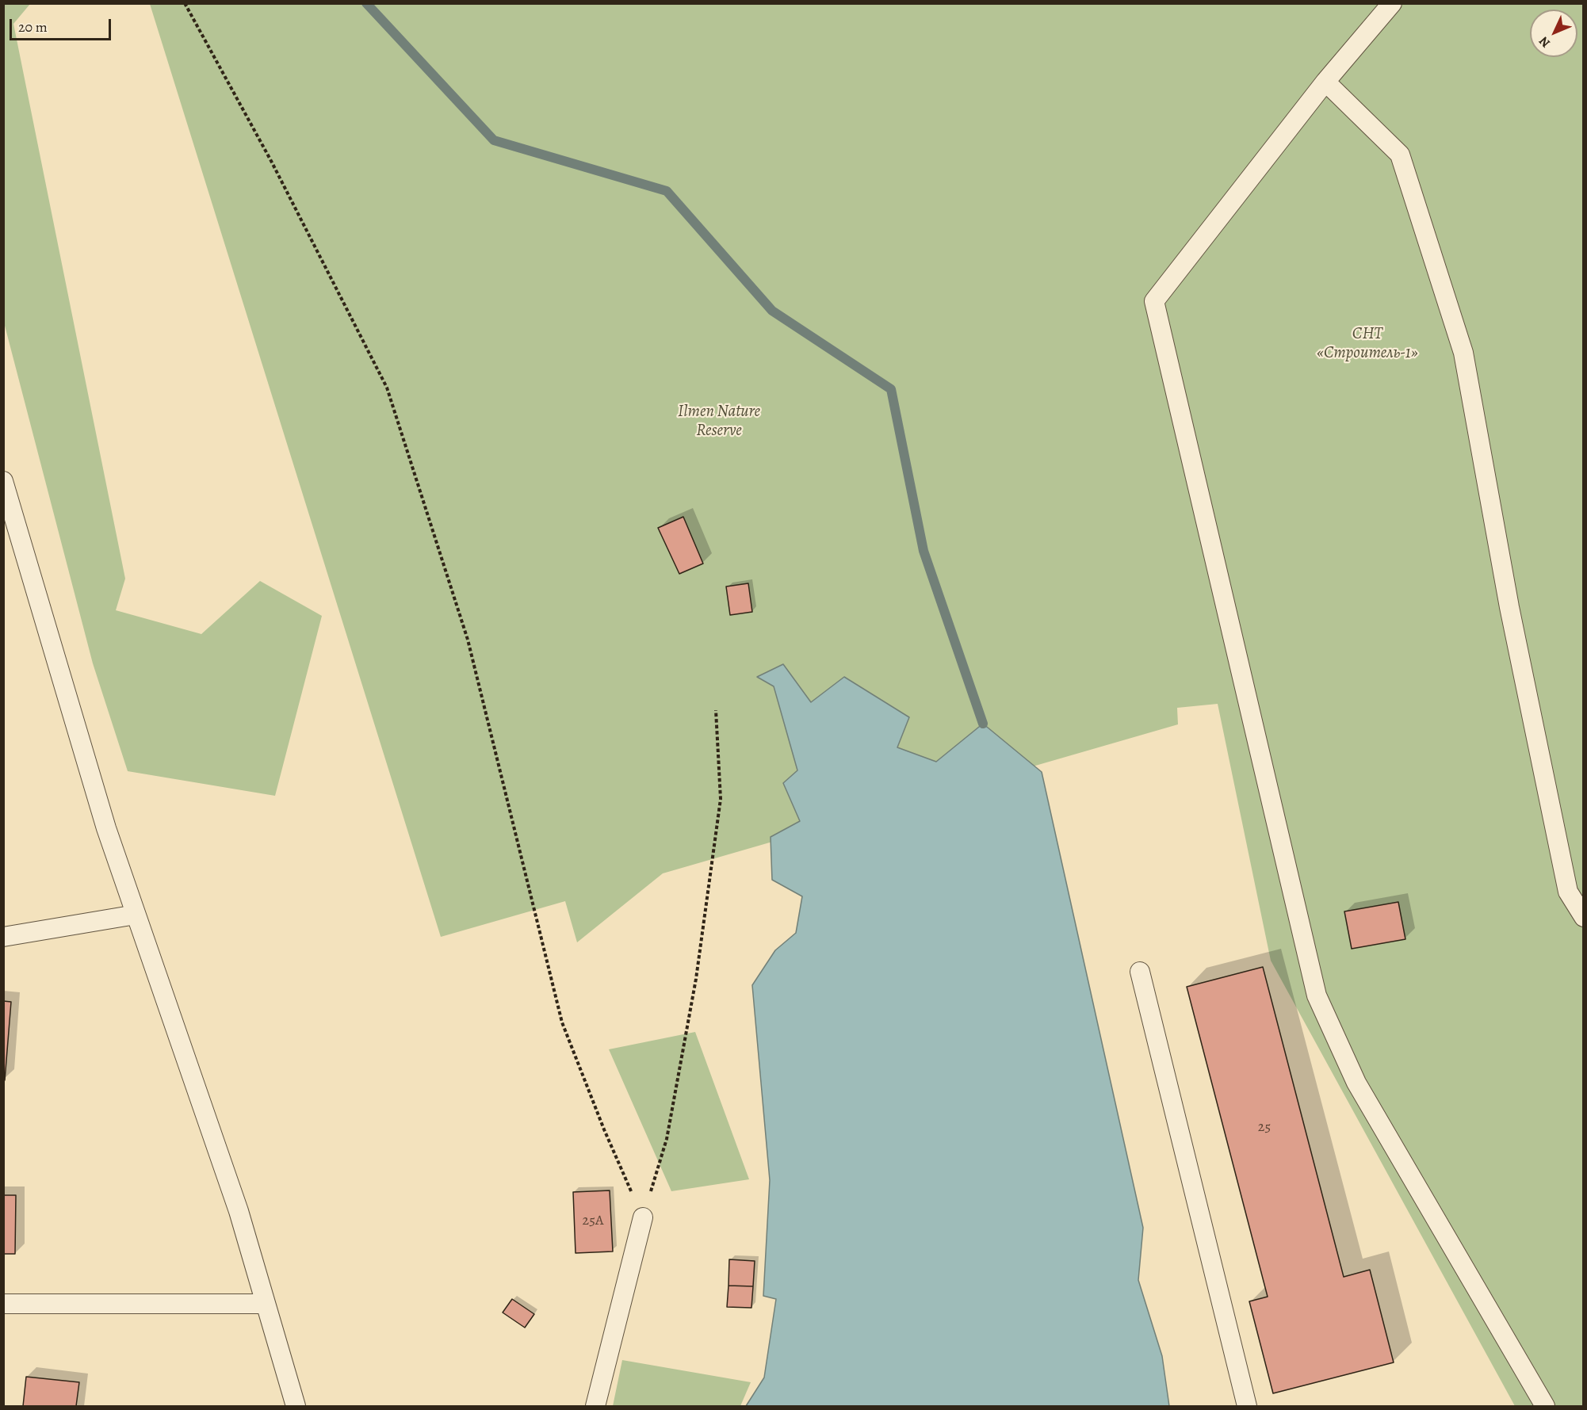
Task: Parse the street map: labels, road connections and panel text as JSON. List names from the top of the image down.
{
  "parks": ["СНТ «Строитель-1»", "Ilmen Nature Reserve"],
  "house_numbers": ["25", "25А"],
  "scale_bar": "20 m",
  "north": "bottom left"
}
